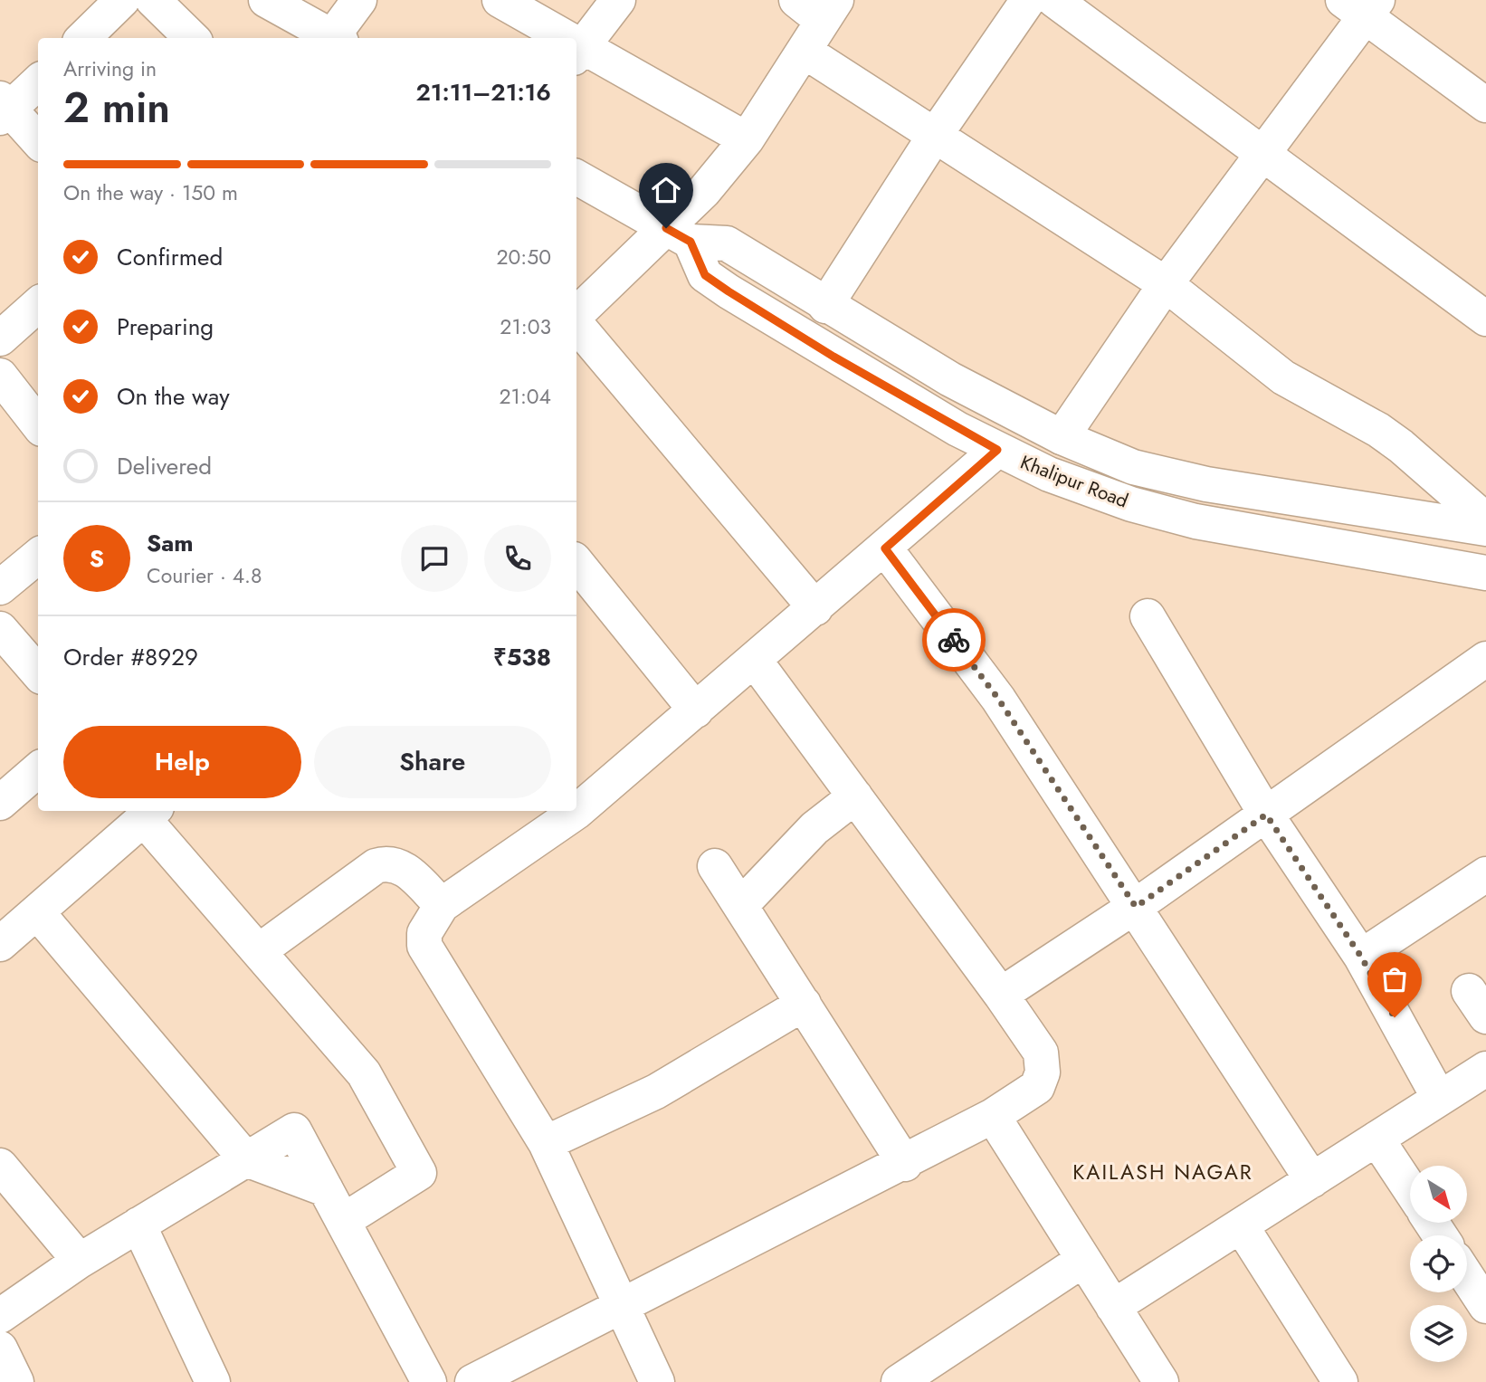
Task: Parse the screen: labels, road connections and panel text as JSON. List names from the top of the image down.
{
  "streets": {
    "street": ["Khalipur Road"]
  },
  "districts": ["KAILASH NAGAR"],
  "north": "bottom right",
  "page": {
    "heading": ["2 min", "Arriving in", "21:11–21:16"],
    "panel": [
      "Sam",
      "Courier · 4.8",
      "Order #8929",
      "₹538"
    ],
    "bar": "On the way · 150 m",
    "list": [
      ["Confirmed", "20:50"],
      ["Preparing", "21:03"],
      ["On the way", "21:04"],
      "Delivered"
    ],
    "round": "S",
    "buttons": ["Help", "Share"]
  }
}
